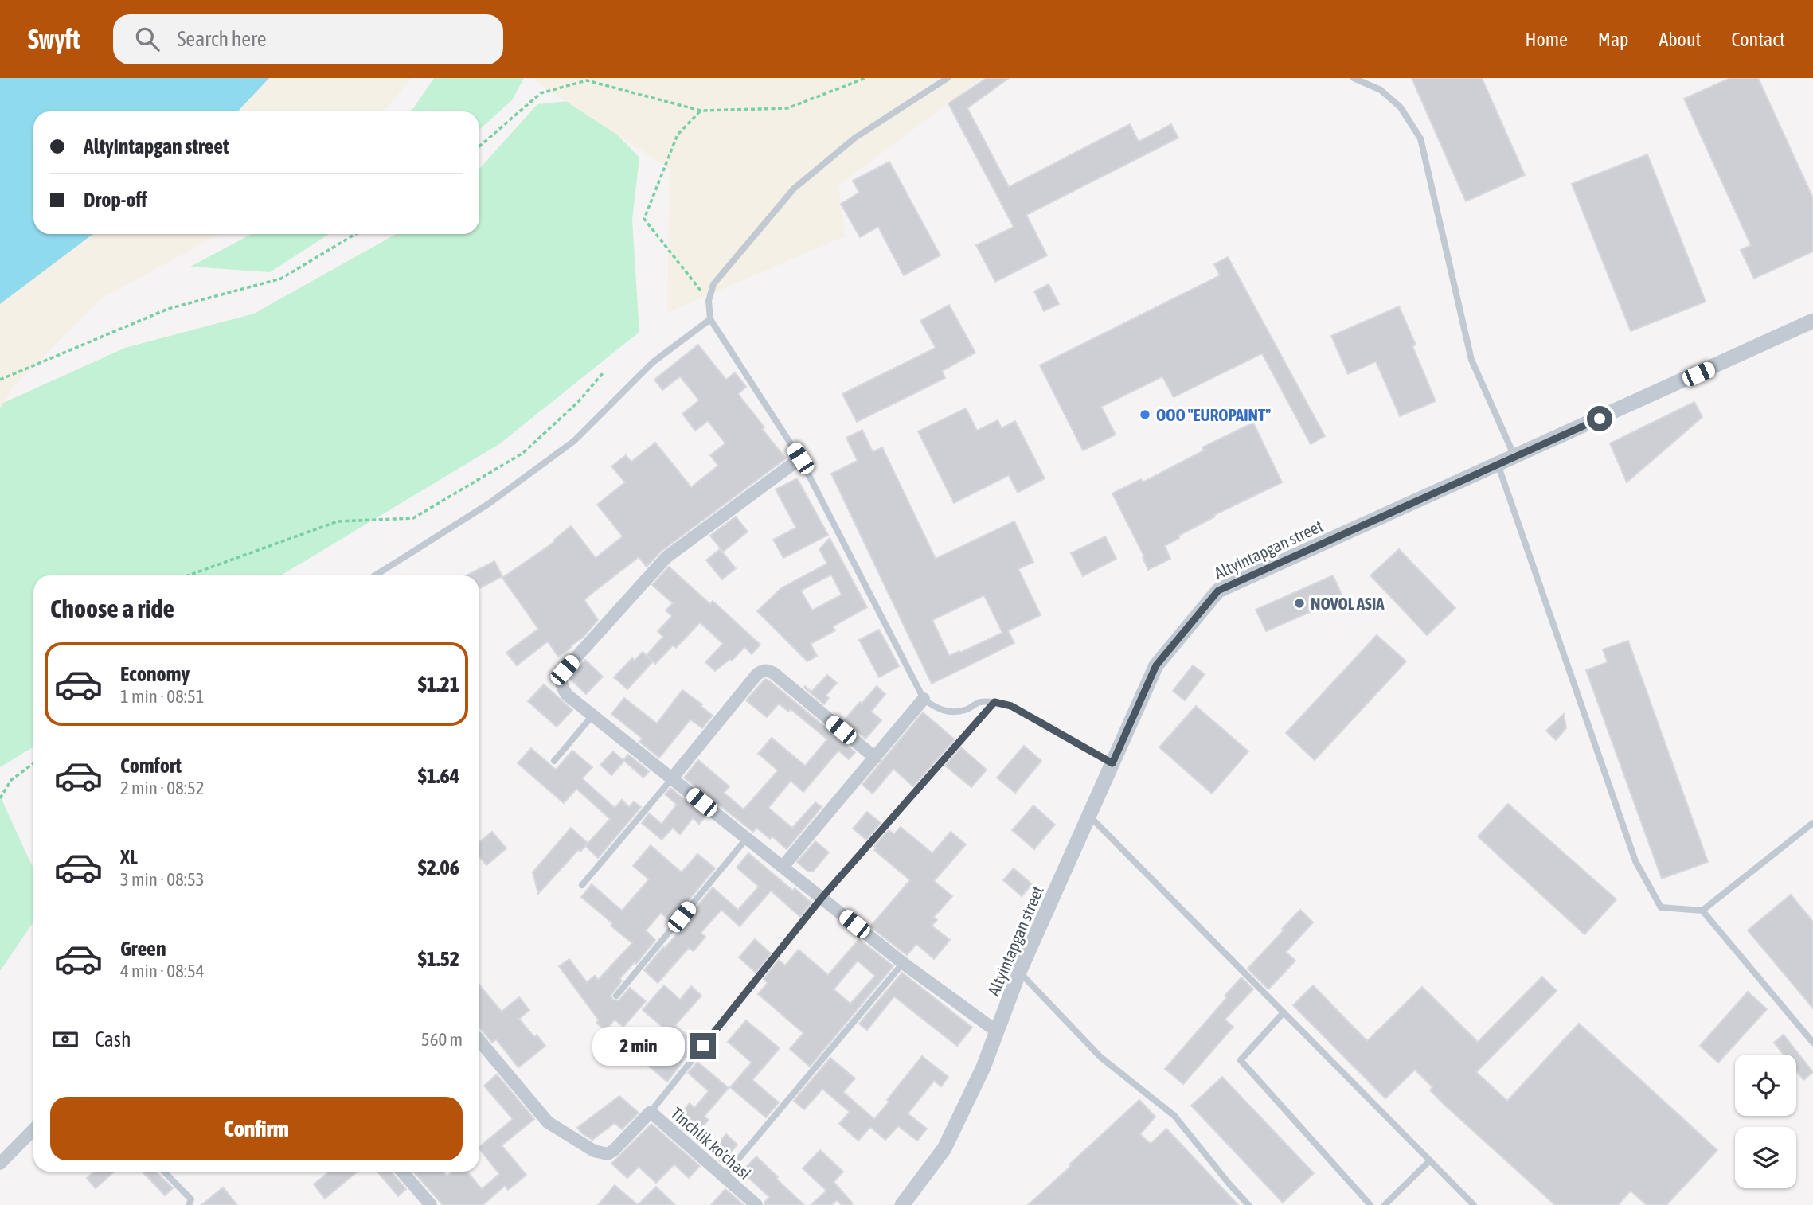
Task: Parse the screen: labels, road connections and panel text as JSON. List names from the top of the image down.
{
  "streets": {
    "street": ["Altyintapgan street", "Tinchlik ko'chasi"]
  },
  "places": ["OOO \"EUROPAINT\"", "NOVOL ASIA"],
  "page": {
    "header": "Swyft",
    "search": "Search here",
    "nav": [
      "Home",
      "Map",
      "About",
      "Contact"
    ],
    "banner": ["Altyintapgan street", "Drop-off"],
    "heading": "Choose a ride",
    "list": [
      {
        "name": "Economy",
        "note": "1 min · 08:51",
        "value": "$1.21"
      },
      {
        "name": "Comfort",
        "note": "2 min · 08:52",
        "value": "$1.64"
      },
      {
        "name": "XL",
        "note": "3 min · 08:53",
        "value": "$2.06"
      },
      {
        "name": "Green",
        "note": "4 min · 08:54",
        "value": "$1.52"
      }
    ],
    "pay": ["Cash", "560 m"],
    "bubble": "2 min",
    "buttons": "Confirm"
  }
}
